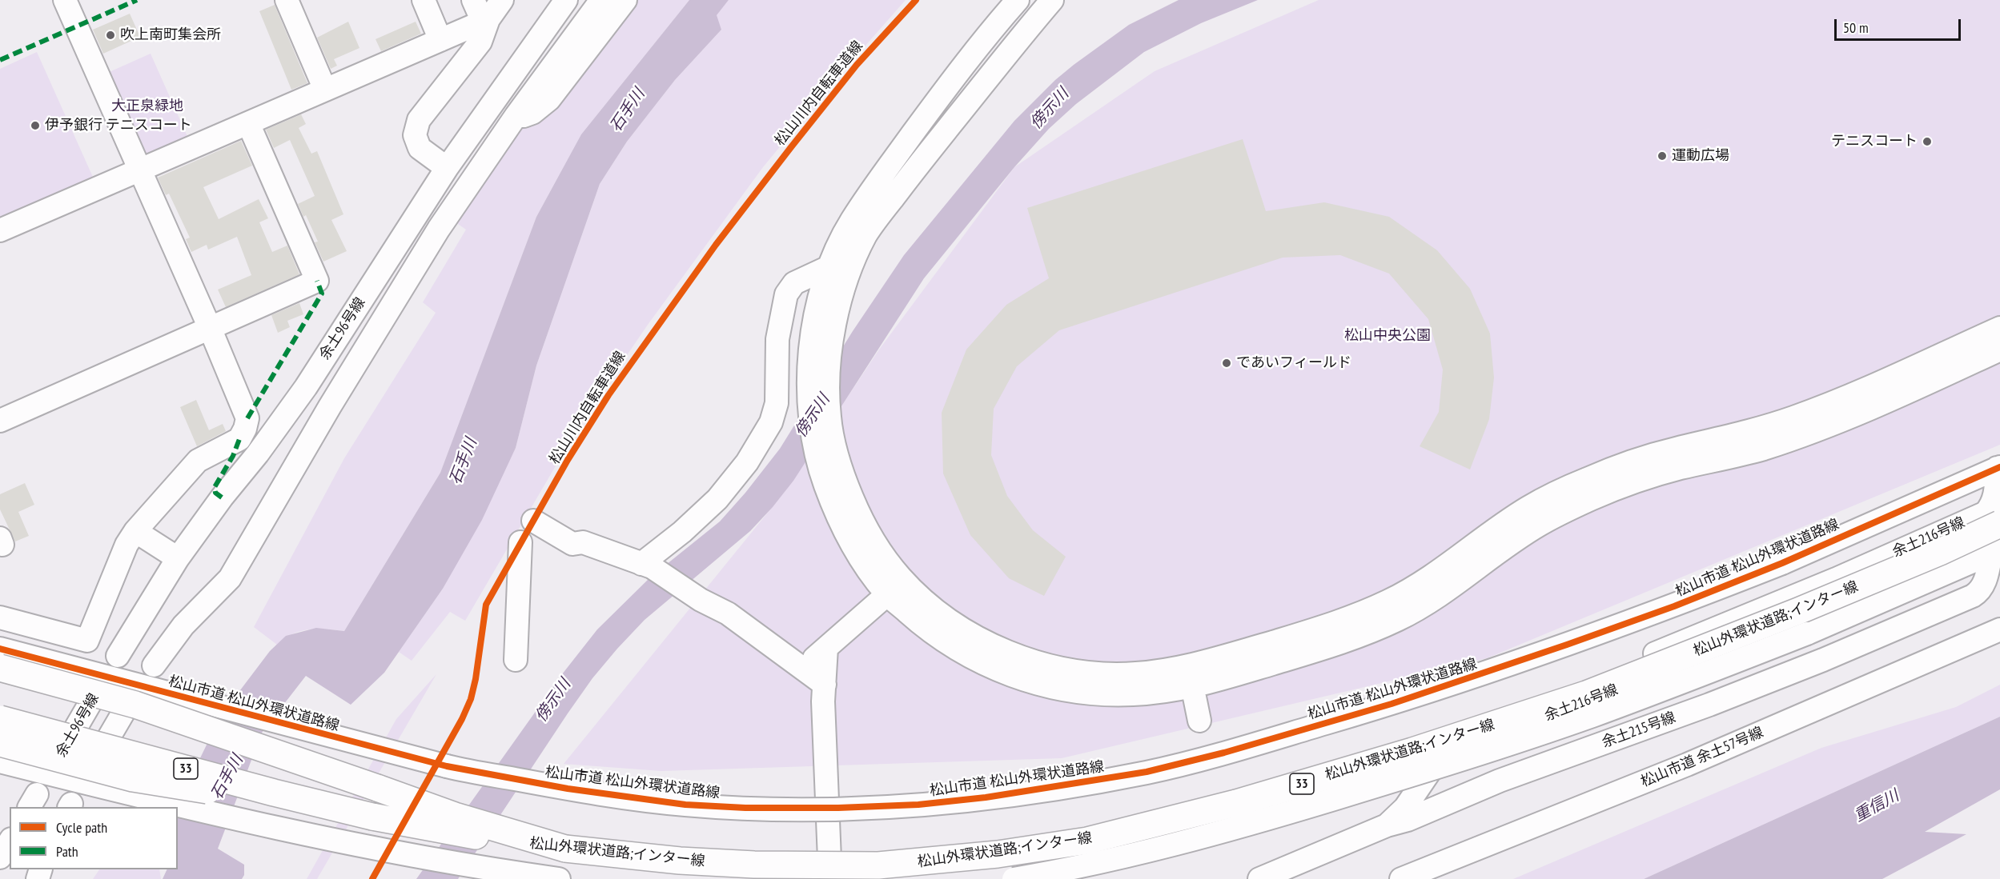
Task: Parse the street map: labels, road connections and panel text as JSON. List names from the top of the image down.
{
  "streets": {
    "highway": ["松山外環状道路;インター線", "33"],
    "street": [
      "余土96号線",
      "余土216号線",
      "松山市道 松山外環状道路線",
      "余土215号線",
      "松山市道 余土57号線"
    ],
    "cycle path": ["松山川内自転車道線"]
  },
  "crossings": [
    ["余土216号線", "松山市道 松山外環状道路線"],
    ["余土216号線", "余土215号線"],
    ["松山外環状道路;インター線", "33"]
  ],
  "water": ["傍示川", "石手川", "重信川"],
  "parks": ["大正泉緑地", "松山中央公園"],
  "places": [
    "吹上南町集会所",
    "伊予銀行 テニスコート",
    "テニスコート",
    "運動広場",
    "であいフィールド"
  ],
  "legend": ["Cycle path", "Path"],
  "scale_bar": "50 m"
}
